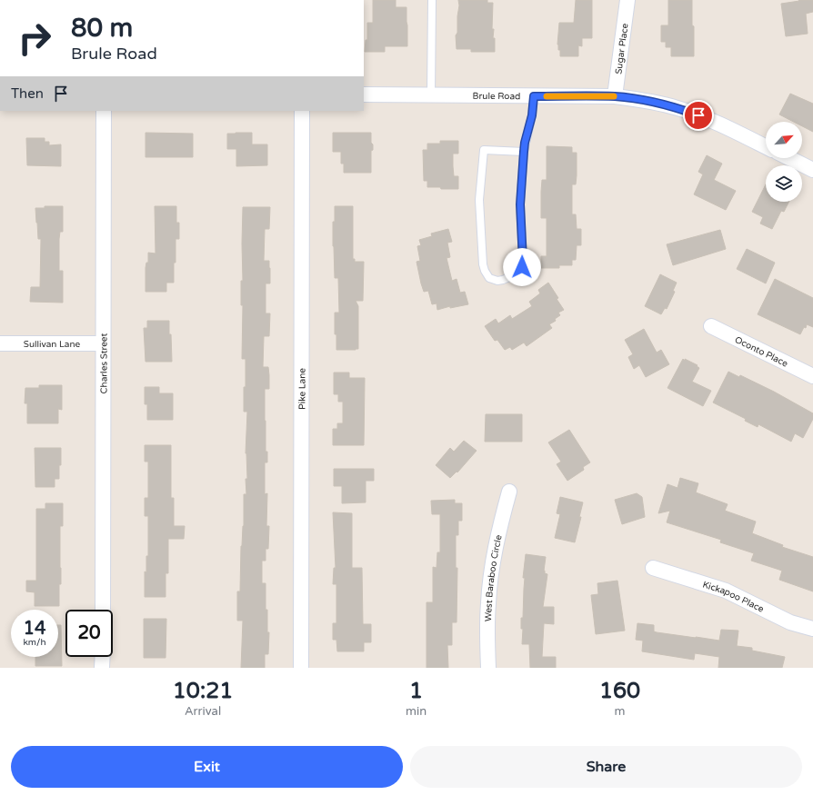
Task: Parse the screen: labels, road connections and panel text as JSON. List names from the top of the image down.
{
  "streets": {
    "street": [
      "Sugar Place",
      "Brule Road",
      "Sullivan Lane",
      "Oconto Place",
      "Charles Street",
      "Pike Lane",
      "West Baraboo Circle",
      "Kickapoo Place"
    ]
  },
  "crossings": [
    ["Sugar Place", "Brule Road"],
    ["Sullivan Lane", "Charles Street"]
  ],
  "north": "top right",
  "page": {
    "turn": ["80 m", "Brule Road"],
    "then": "Then",
    "speed": "14 km/h",
    "limit": "20",
    "eta": [
      "10:21",
      "Arrival",
      "1",
      "min",
      "160",
      "m"
    ],
    "buttons": ["Exit", "Share"]
  }
}
